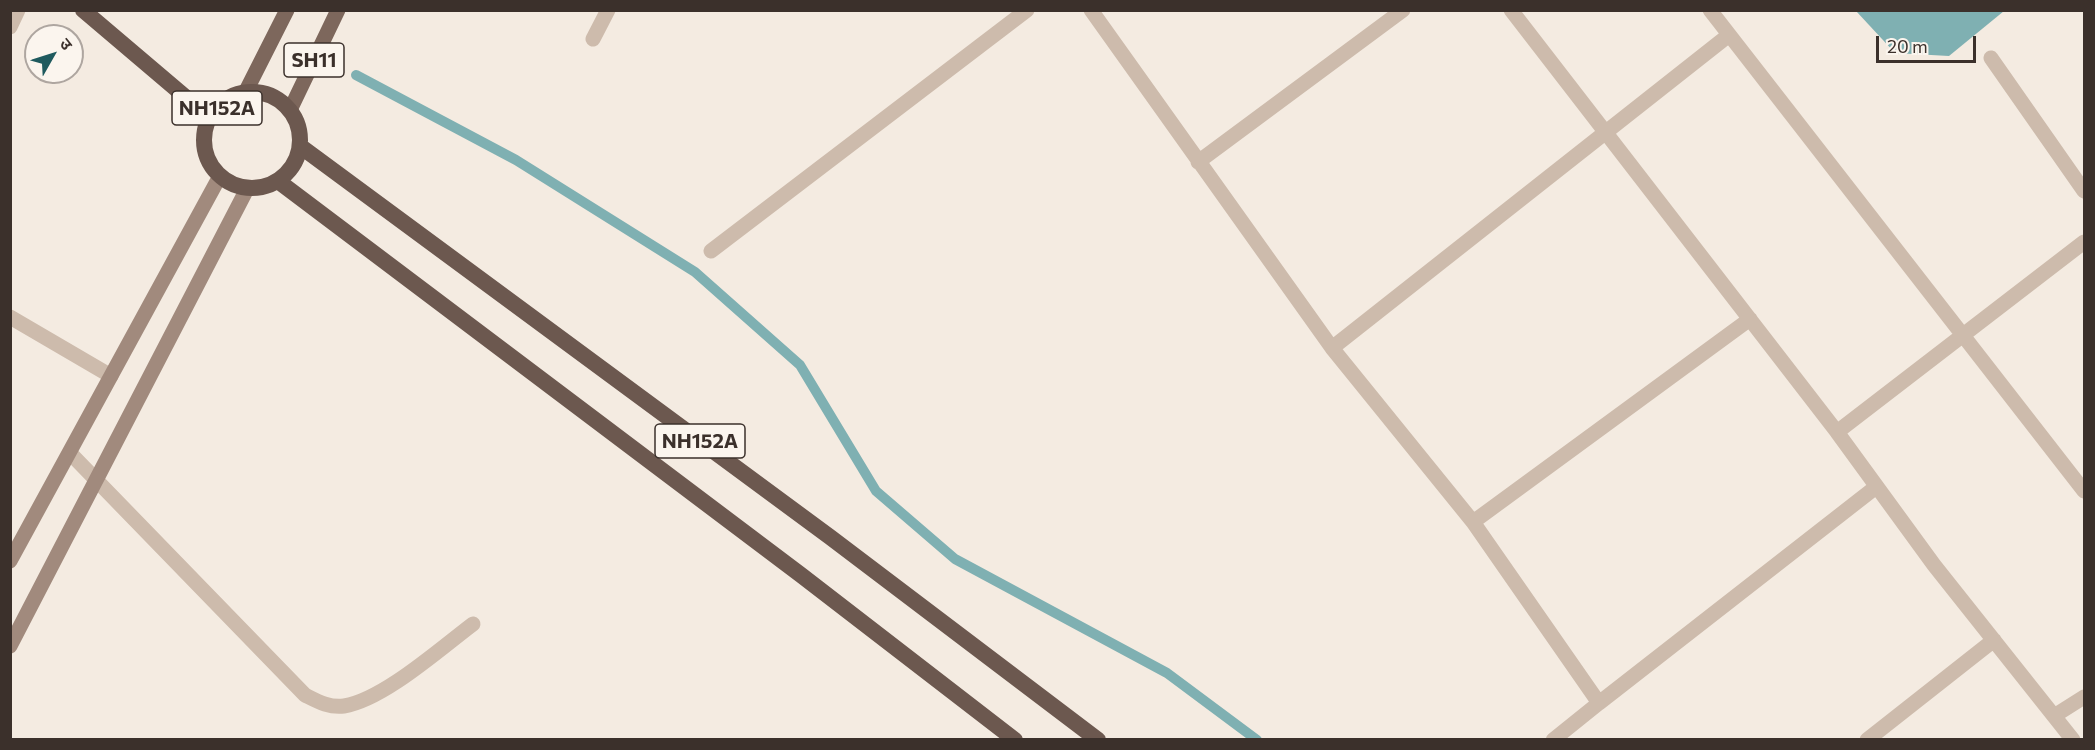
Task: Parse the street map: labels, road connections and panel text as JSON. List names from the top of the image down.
{
  "streets": {
    "highway": ["NH152A"],
    "main road": ["SH11"]
  },
  "crossings": [
    ["SH11", "NH152A"]
  ],
  "scale_bar": "20 m",
  "north": "top right"
}
